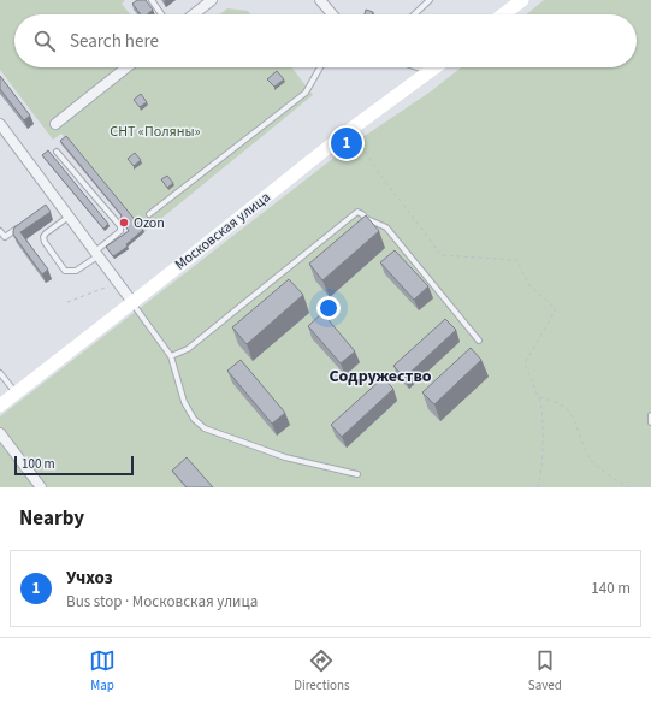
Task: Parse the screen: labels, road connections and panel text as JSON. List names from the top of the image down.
{
  "streets": {
    "main road": ["Московская улица"]
  },
  "districts": ["Содружество"],
  "parks": ["СНТ «Поляны»"],
  "places": ["Ozon"],
  "scale_bar": "100 m",
  "page": {
    "search": "Search here",
    "pins": "1",
    "scale": "100 m",
    "heading": "Nearby",
    "list": [
      {
        "mark": "1",
        "name": "Учхоз",
        "note": "Bus stop · Московская улица",
        "value": "140 m"
      }
    ],
    "nav": ["Map", "Directions", "Saved"]
  }
}
